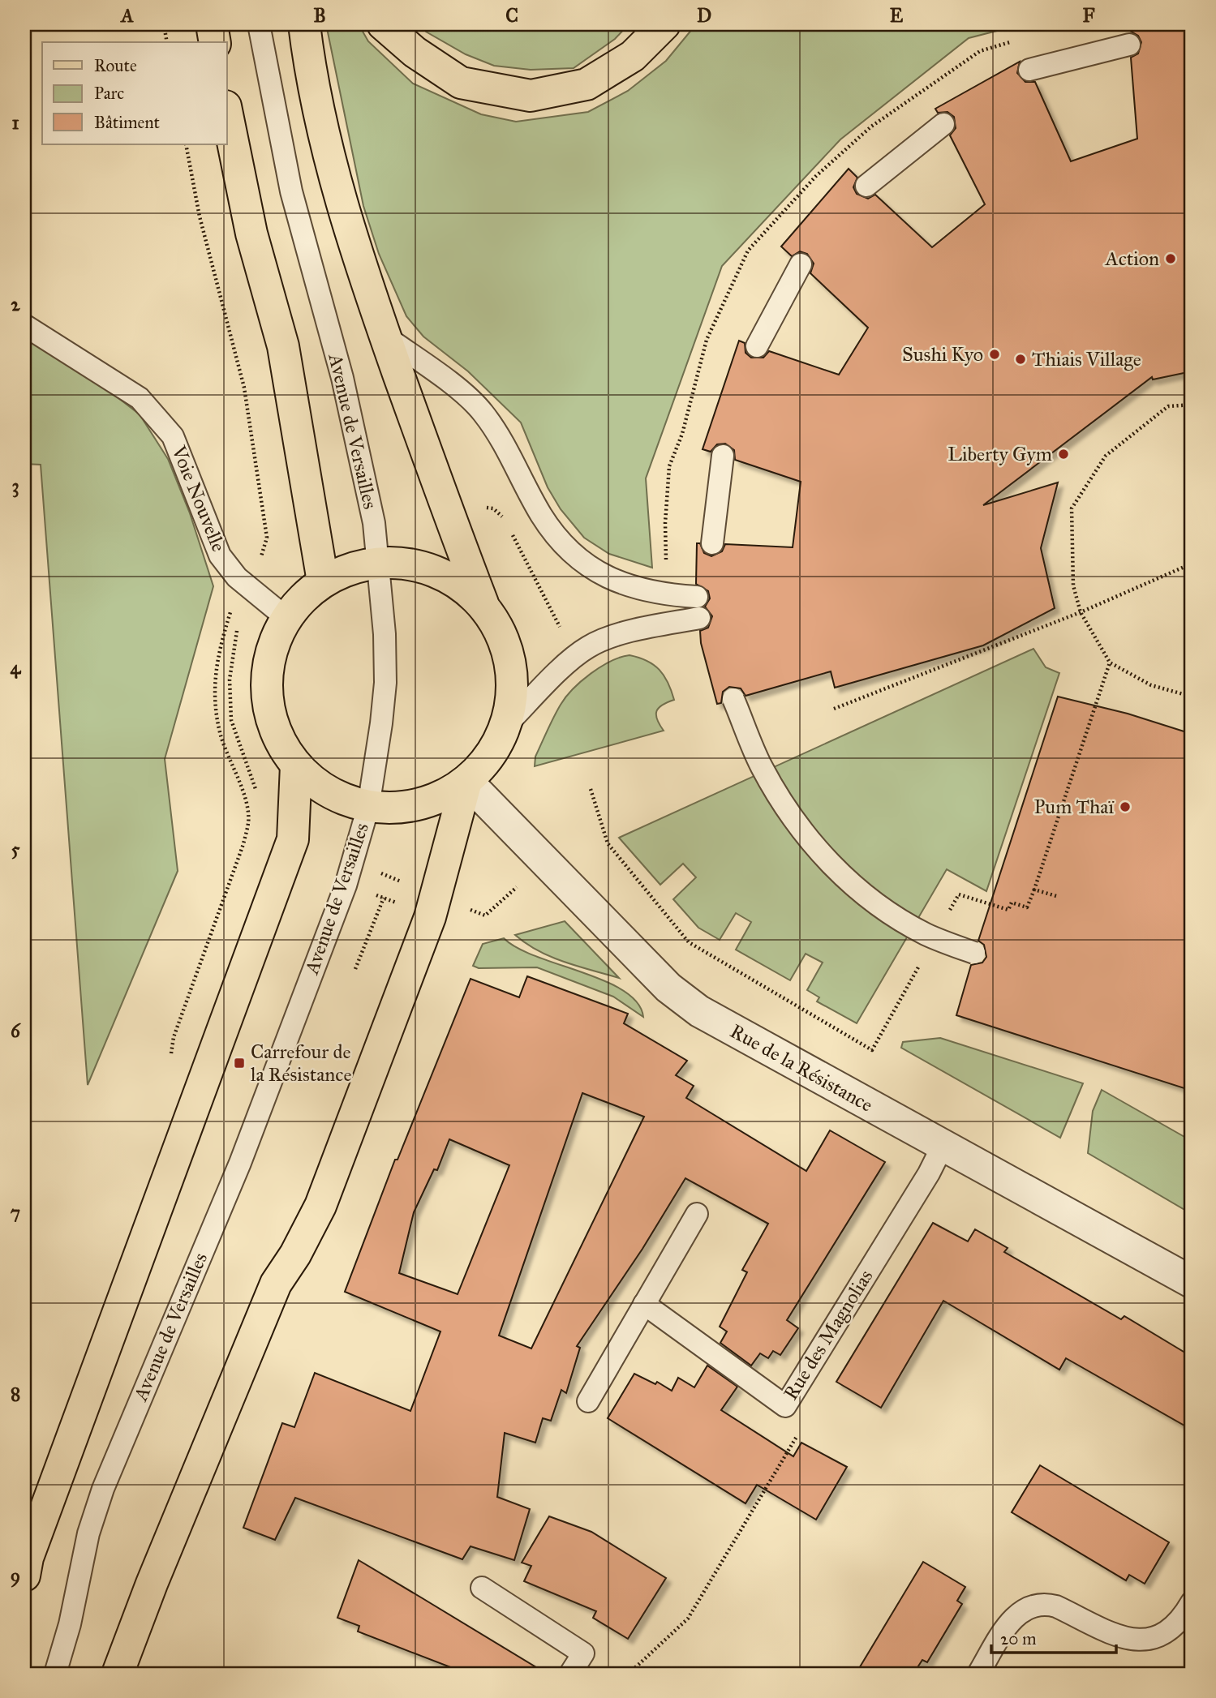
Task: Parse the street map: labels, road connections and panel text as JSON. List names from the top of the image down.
{
  "streets": {
    "street": ["Rue de la Résistance"],
    "lane": ["Avenue de Versailles", "Voie Nouvelle", "Rue des Magnolias"]
  },
  "crossings": [
    ["Rue de la Résistance", "Rue des Magnolias"]
  ],
  "places": {
    "other": [
      "Action",
      "Sushi Kyo",
      "Thiais Village",
      "Liberty Gym",
      "Pum Thaï"
    ],
    "transit": ["Carrefour de la Résistance"]
  },
  "legend": ["Route", "Parc", "Bâtiment"],
  "scale_bar": "20 m",
  "grid": {
    "columns": [
      "A",
      "B",
      "C",
      "D",
      "E",
      "F"
    ],
    "rows": [
      "1",
      "2",
      "3",
      "4",
      "5",
      "6",
      "7",
      "8",
      "9"
    ]
  }
}
